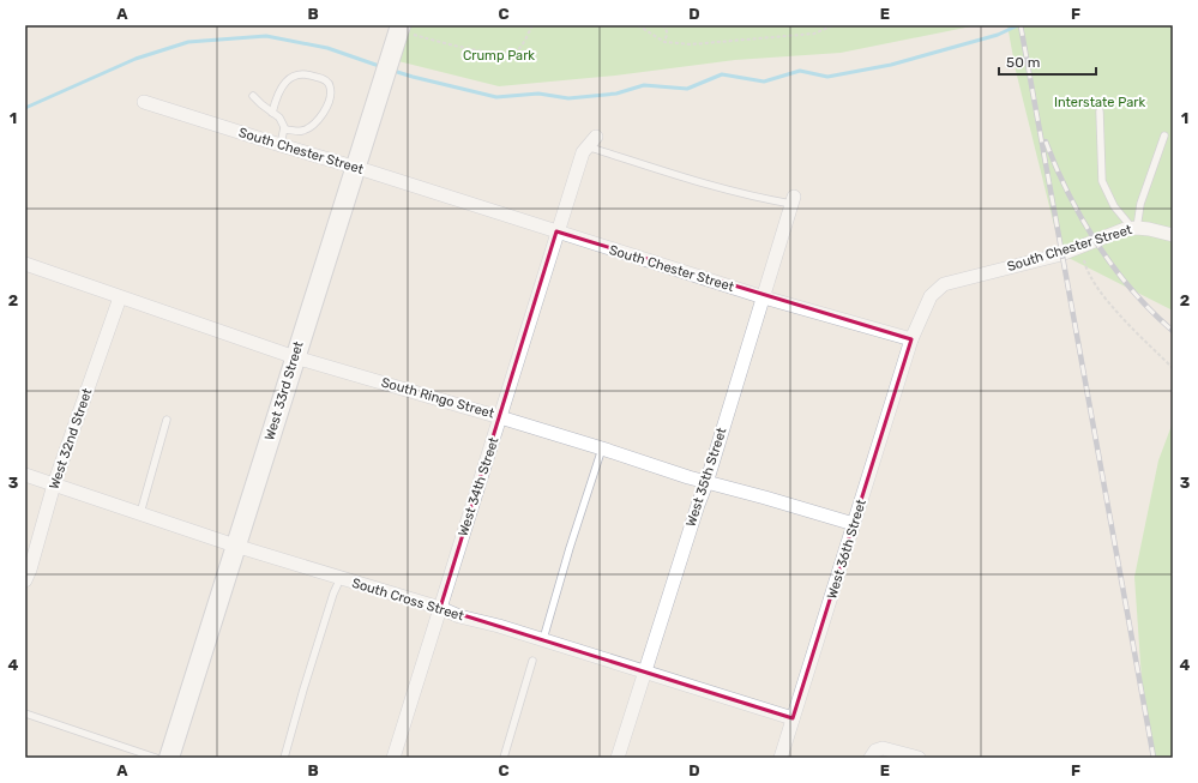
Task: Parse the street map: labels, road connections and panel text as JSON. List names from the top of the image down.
{
  "streets": {
    "street": [
      "South Chester Street",
      "West 33rd Street",
      "South Ringo Street",
      "West 32nd Street",
      "West 35th Street",
      "West 34th Street",
      "West 36th Street",
      "South Cross Street"
    ]
  },
  "crossings": [
    ["South Chester Street", "West 33rd Street"],
    ["South Chester Street", "West 35th Street"],
    ["South Chester Street", "West 34th Street"],
    ["South Chester Street", "West 36th Street"],
    ["West 33rd Street", "South Ringo Street"],
    ["West 33rd Street", "South Cross Street"],
    ["South Ringo Street", "West 32nd Street"],
    ["South Ringo Street", "West 35th Street"],
    ["South Ringo Street", "West 34th Street"],
    ["South Ringo Street", "West 36th Street"],
    ["West 32nd Street", "South Cross Street"],
    ["West 35th Street", "South Cross Street"],
    ["West 34th Street", "South Cross Street"],
    ["West 36th Street", "South Cross Street"]
  ],
  "parks": ["Crump Park", "Interstate Park"],
  "scale_bar": "50 m",
  "grid": {
    "columns": [
      "A",
      "B",
      "C",
      "D",
      "E",
      "F"
    ],
    "rows": [
      "1",
      "2",
      "3",
      "4"
    ]
  }
}
